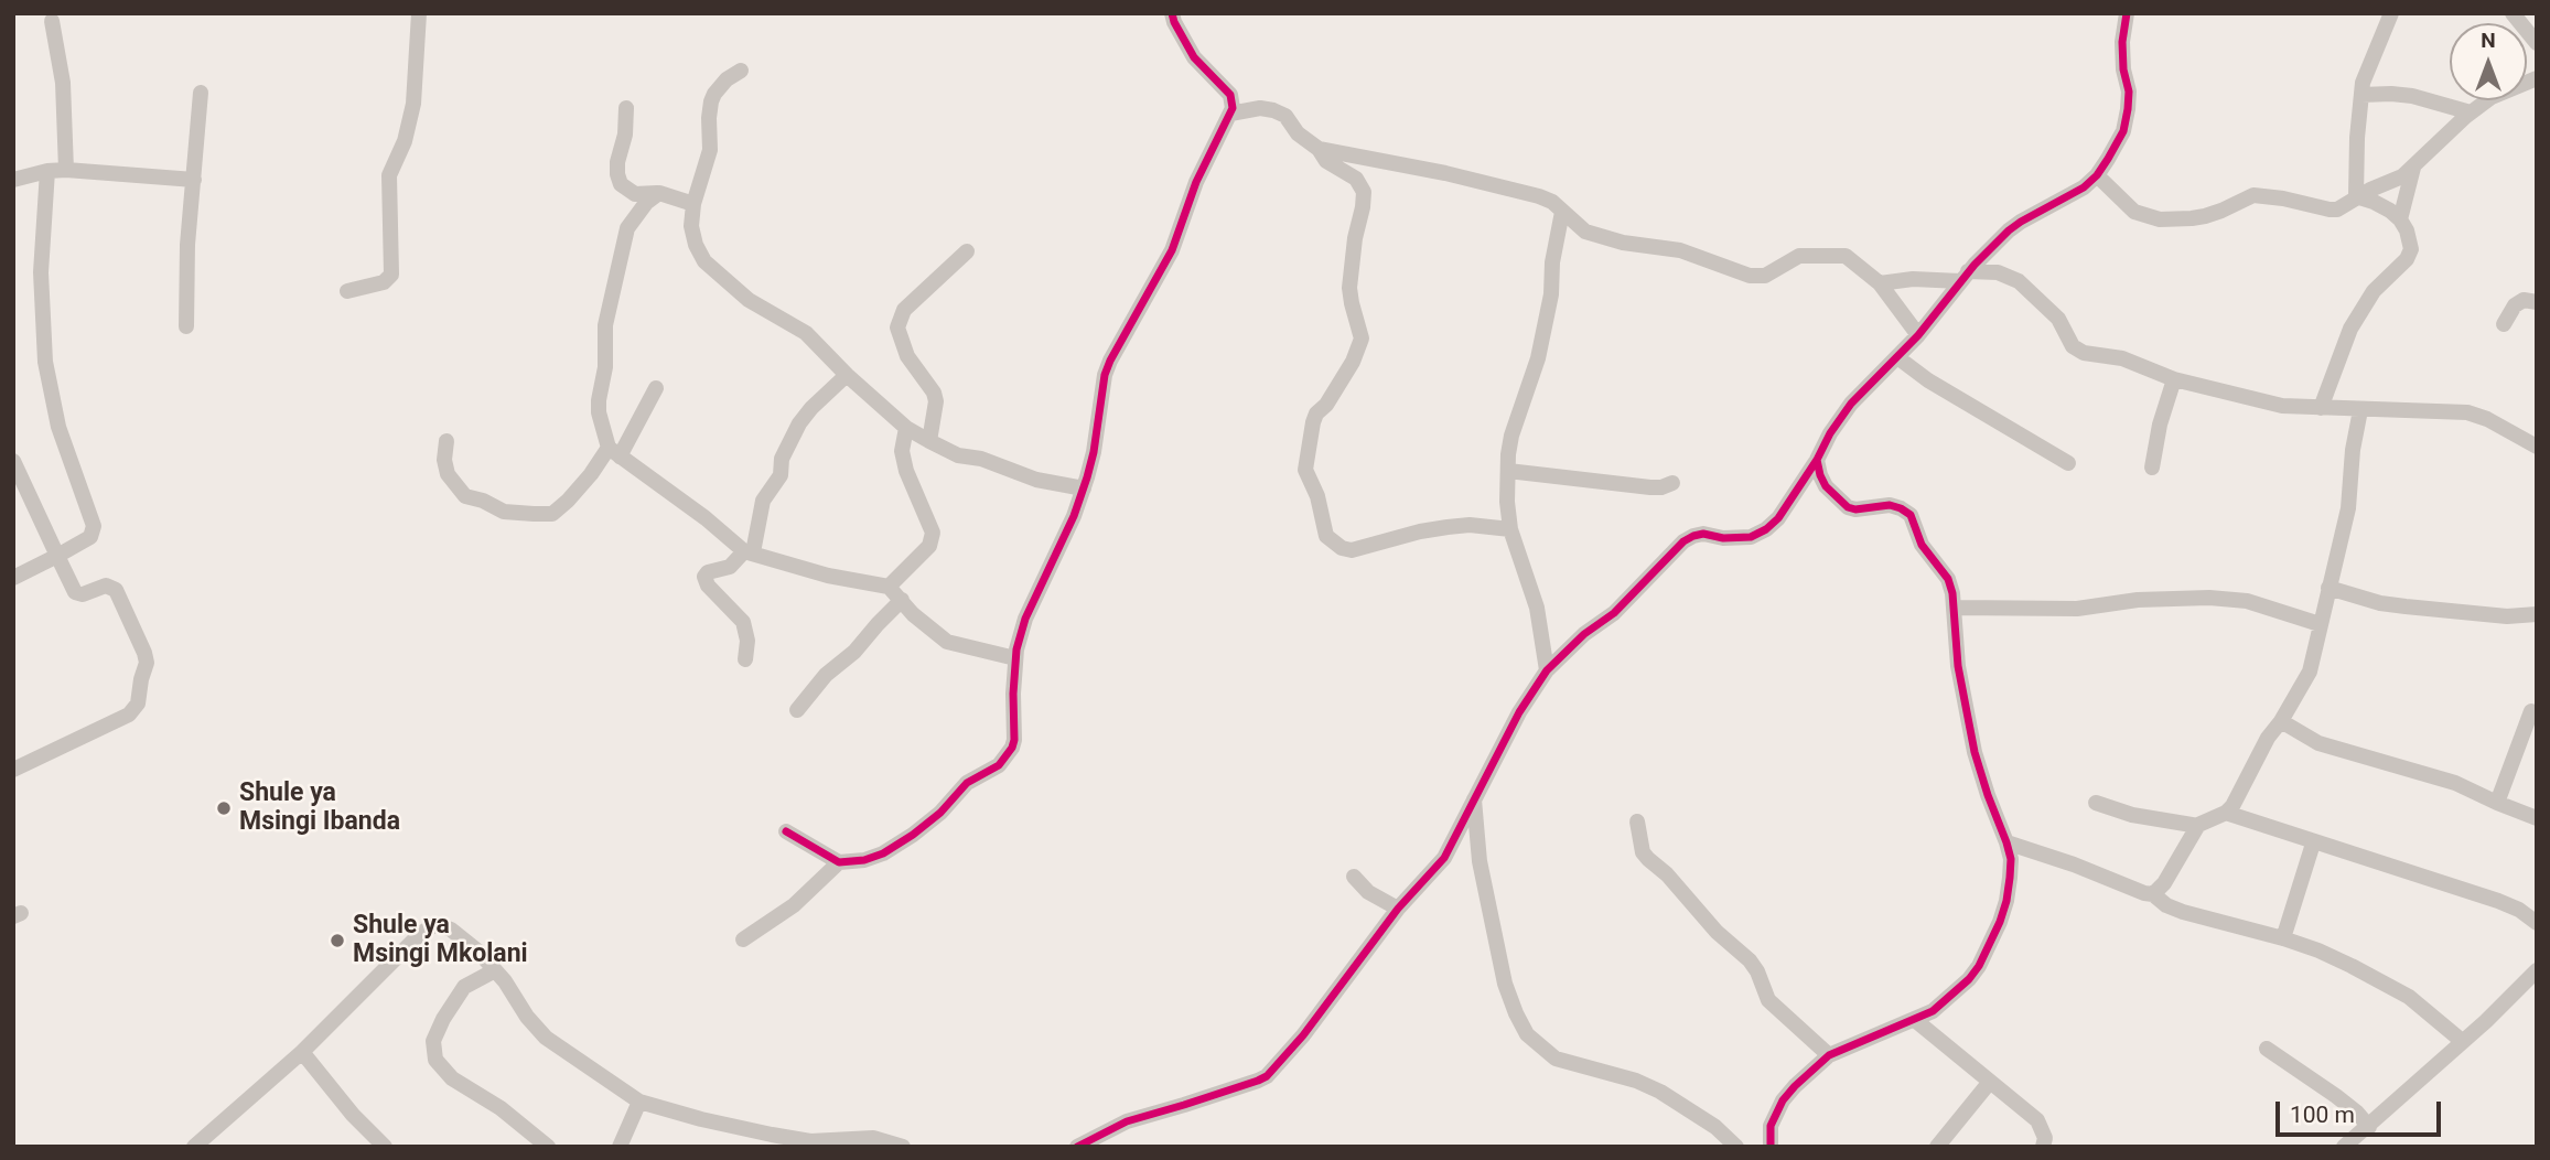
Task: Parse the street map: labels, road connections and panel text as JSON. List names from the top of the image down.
{
  "places": ["Shule ya Msingi Ibanda", "Shule ya Msingi Mkolani"],
  "scale_bar": "100 m",
  "north": "top"
}
